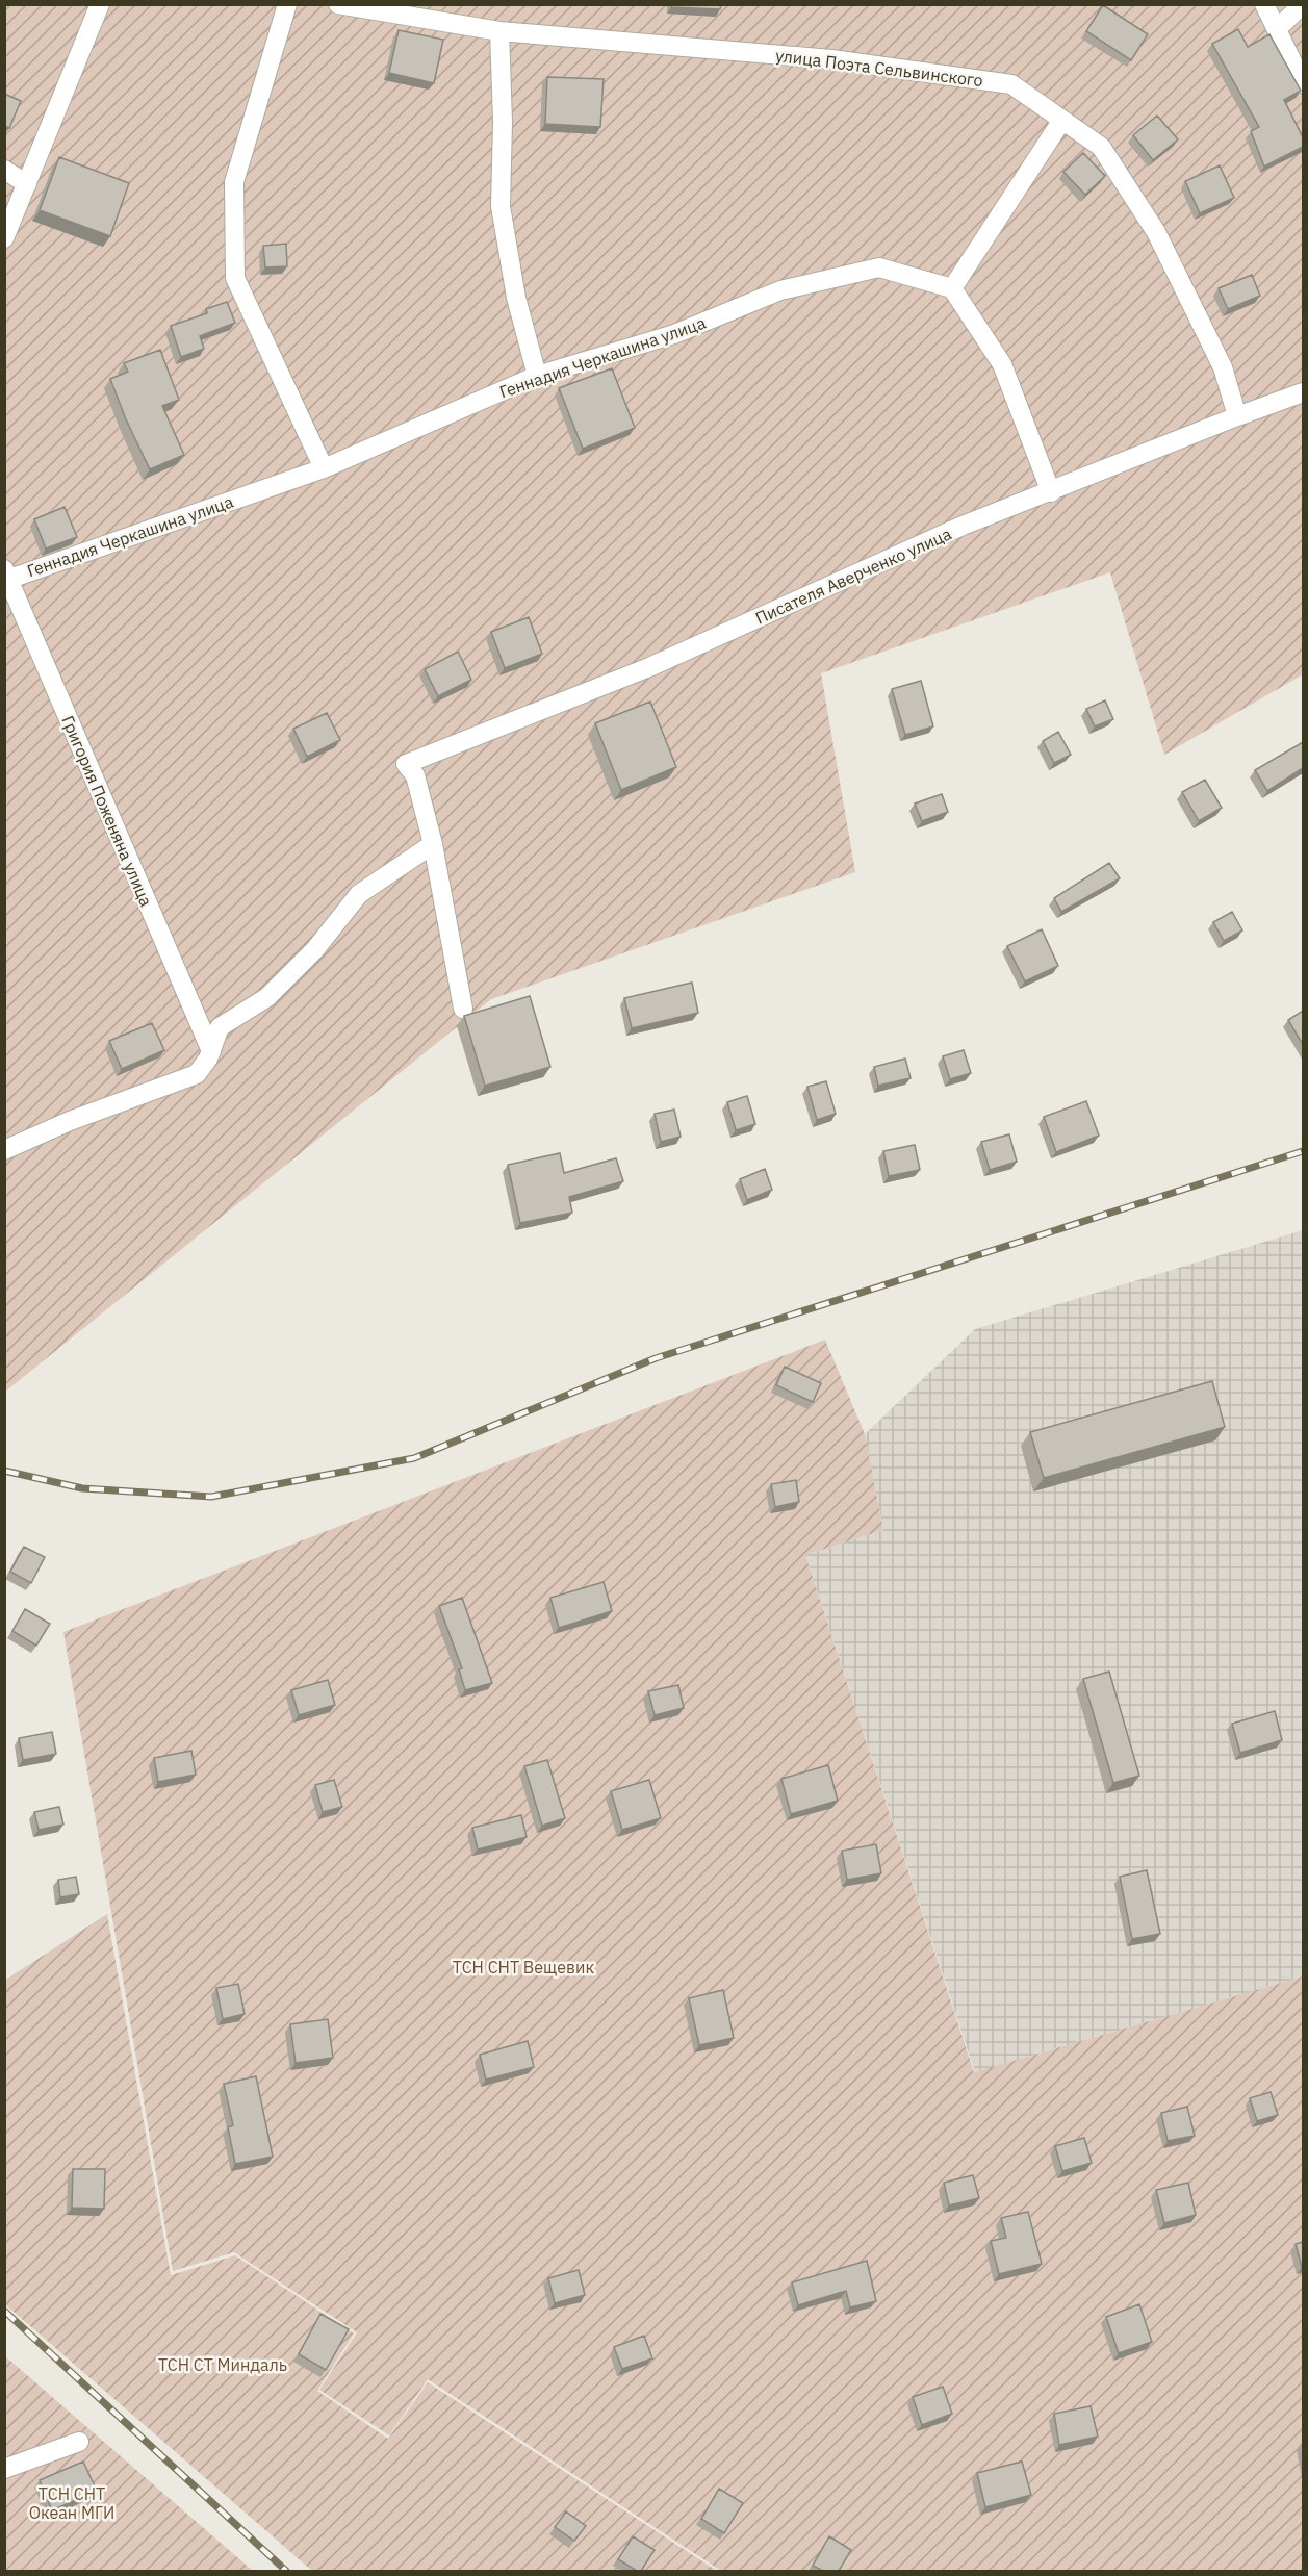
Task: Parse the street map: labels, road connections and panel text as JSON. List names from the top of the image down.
{
  "streets": {
    "street": [
      "улица Поэта Сельвинского",
      "Геннадия Черкашина улица",
      "Писателя Аверченко улица",
      "Григория Поженяна улица"
    ]
  },
  "crossings": [
    ["улица Поэта Сельвинского", "Писателя Аверченко улица"],
    ["Геннадия Черкашина улица", "Григория Поженяна улица"]
  ],
  "parks": ["ТСН СНТ Вещевик", "ТСН СТ Миндаль", "ТСН СНТ Океан МГИ"]
}
